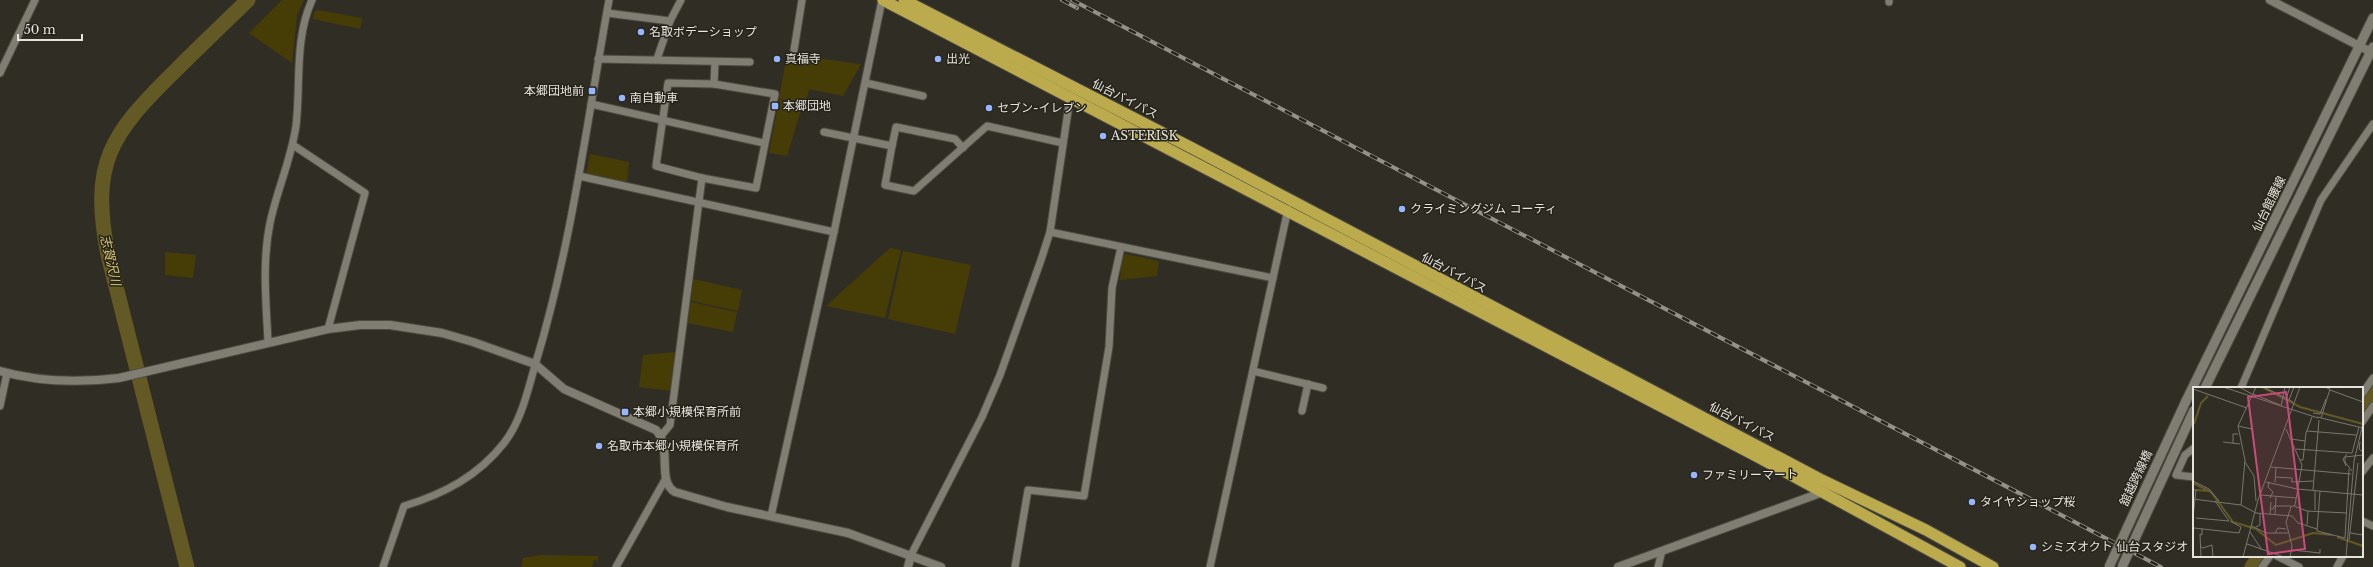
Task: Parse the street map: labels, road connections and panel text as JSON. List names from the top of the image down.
{
  "streets": {
    "highway": ["仙台バイパス"],
    "main road": ["仙台館腰線", "舘越跨線橋"]
  },
  "crossings": [
    ["仙台館腰線", "舘越跨線橋"]
  ],
  "water": ["志賀沢川"],
  "places": {
    "other": [
      "名取ボデーショップ",
      "真福寺",
      "出光",
      "南自動車",
      "セブン-イレブン",
      "ASTERISK",
      "クライミングジム コーティ",
      "名取市本郷小規模保育所",
      "ファミリーマート",
      "タイヤショップ桜",
      "シミズオクト 仙台スタジオ"
    ],
    "transit": ["本郷団地前", "本郷団地", "本郷小規模保育所前"]
  },
  "scale_bar": "50 m"
}
